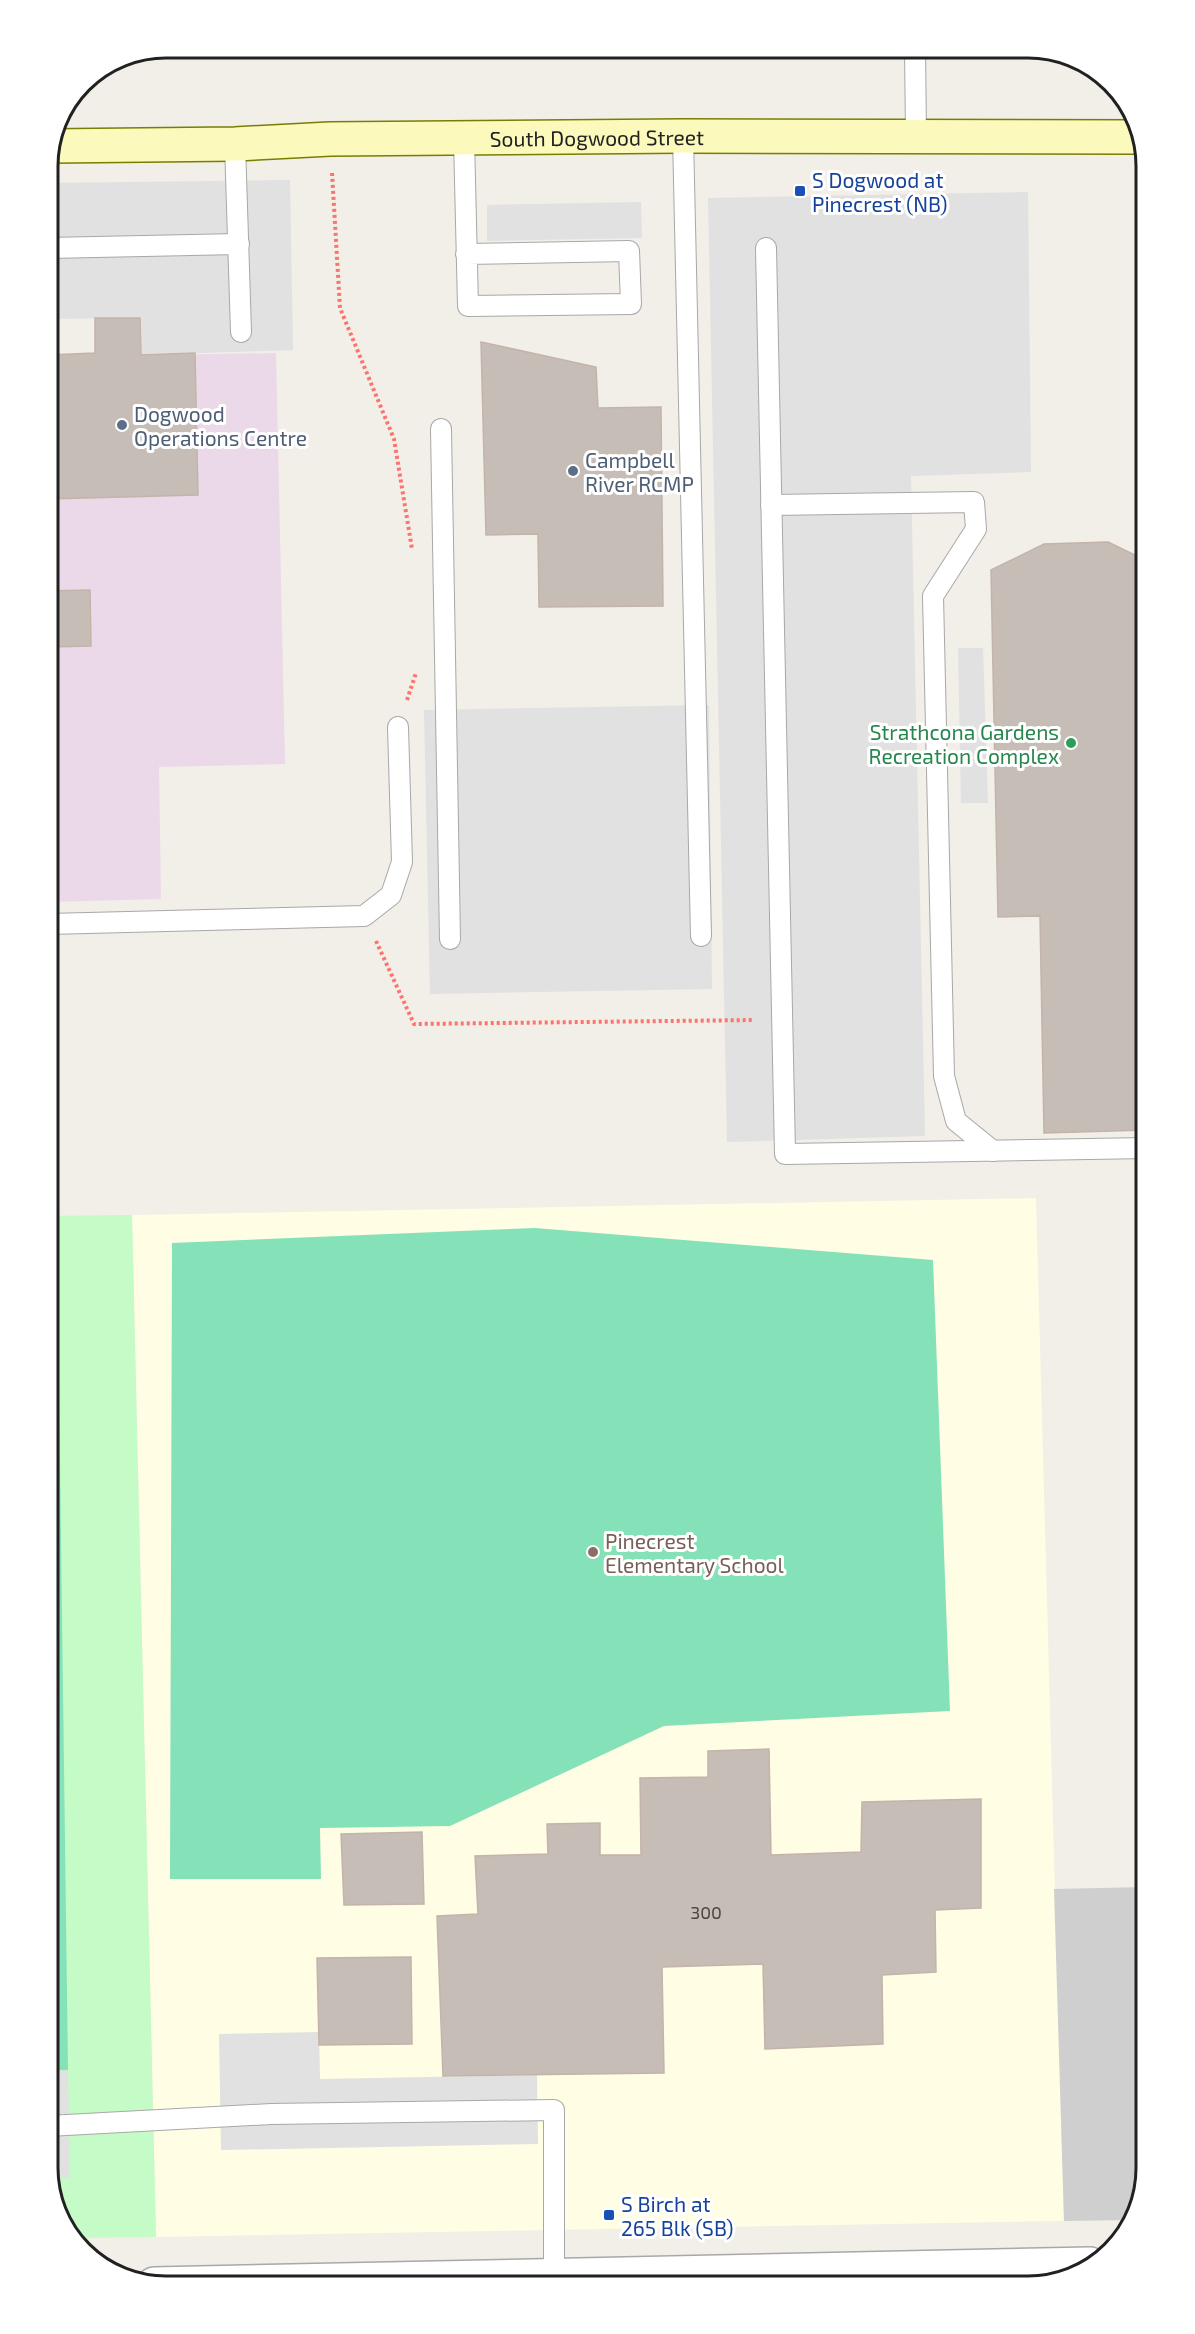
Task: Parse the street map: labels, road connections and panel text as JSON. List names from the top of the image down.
{
  "streets": {
    "main road": ["South Dogwood Street"]
  },
  "places": {
    "transit": ["S Dogwood at Pinecrest (NB)", "S Birch at 265 Blk (SB)"],
    "other": [
      "Dogwood Operations Centre",
      "Campbell River RCMP",
      "Strathcona Gardens Recreation Complex",
      "Pinecrest Elementary School"
    ]
  },
  "house_numbers": ["300"]
}
